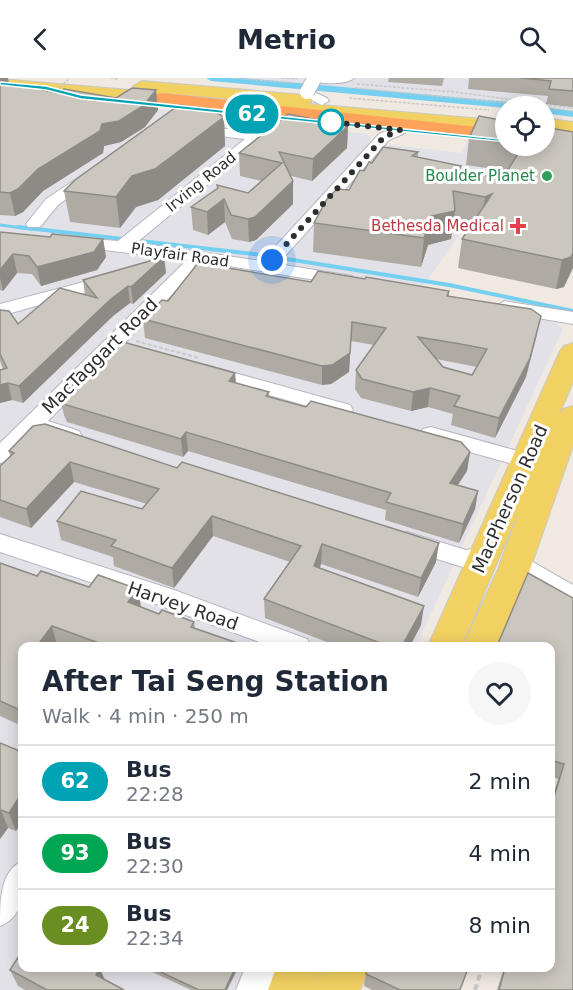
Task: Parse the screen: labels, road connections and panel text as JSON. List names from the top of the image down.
{
  "streets": {
    "main road": ["MacPherson Road"],
    "street": [
      "Irving Road",
      "Playfair Road",
      "MacTaggart Road",
      "Harvey Road"
    ]
  },
  "crossings": [
    ["Irving Road", "Playfair Road"],
    ["Playfair Road", "MacTaggart Road"]
  ],
  "places": {
    "other": ["Boulder Planet"],
    "health": ["Bethesda Medical"]
  },
  "lines": ["bus line 62"],
  "page": {
    "header": "Metrio",
    "on_map": "62",
    "heading": ["After Tai Seng Station", "Walk · 4 min · 250 m"],
    "list": [
      {
        "mark": "62",
        "name": "Bus",
        "note": "22:28",
        "value": "2 min"
      },
      {
        "mark": "93",
        "name": "Bus",
        "note": "22:30",
        "value": "4 min"
      },
      {
        "mark": "24",
        "name": "Bus",
        "note": "22:34",
        "value": "8 min"
      }
    ]
  }
}
